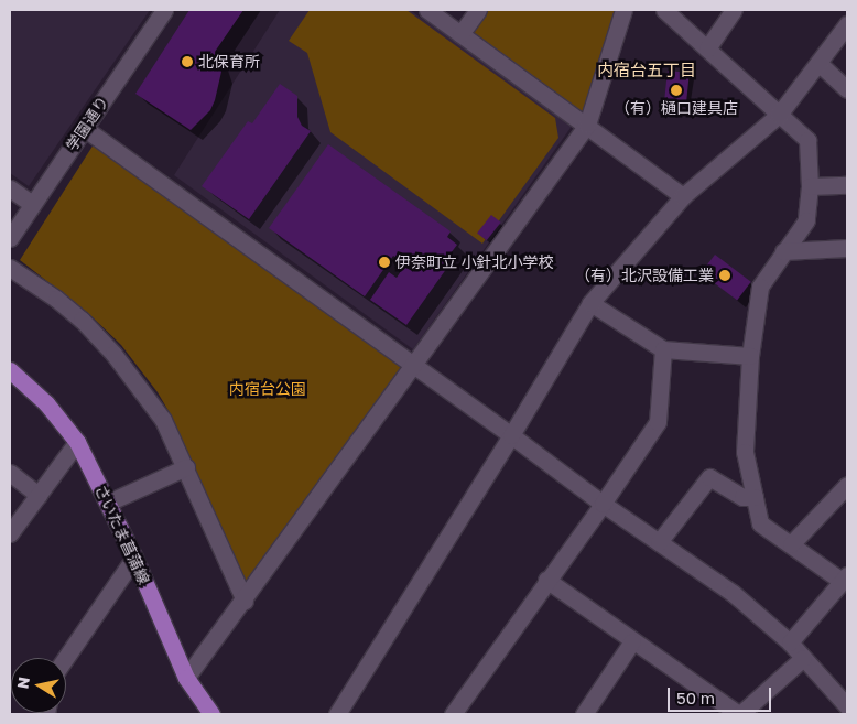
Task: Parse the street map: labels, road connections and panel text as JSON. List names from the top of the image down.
{
  "streets": {
    "main road": ["さいたま菖蒲線"],
    "street": ["学園通り"]
  },
  "districts": ["内宿台五丁目"],
  "parks": ["内宿台公園"],
  "places": [
    "北保育所",
    "（有）樋口建具店",
    "伊奈町立 小針北小学校",
    "（有）北沢設備工業"
  ],
  "scale_bar": "50 m",
  "north": "left"
}
